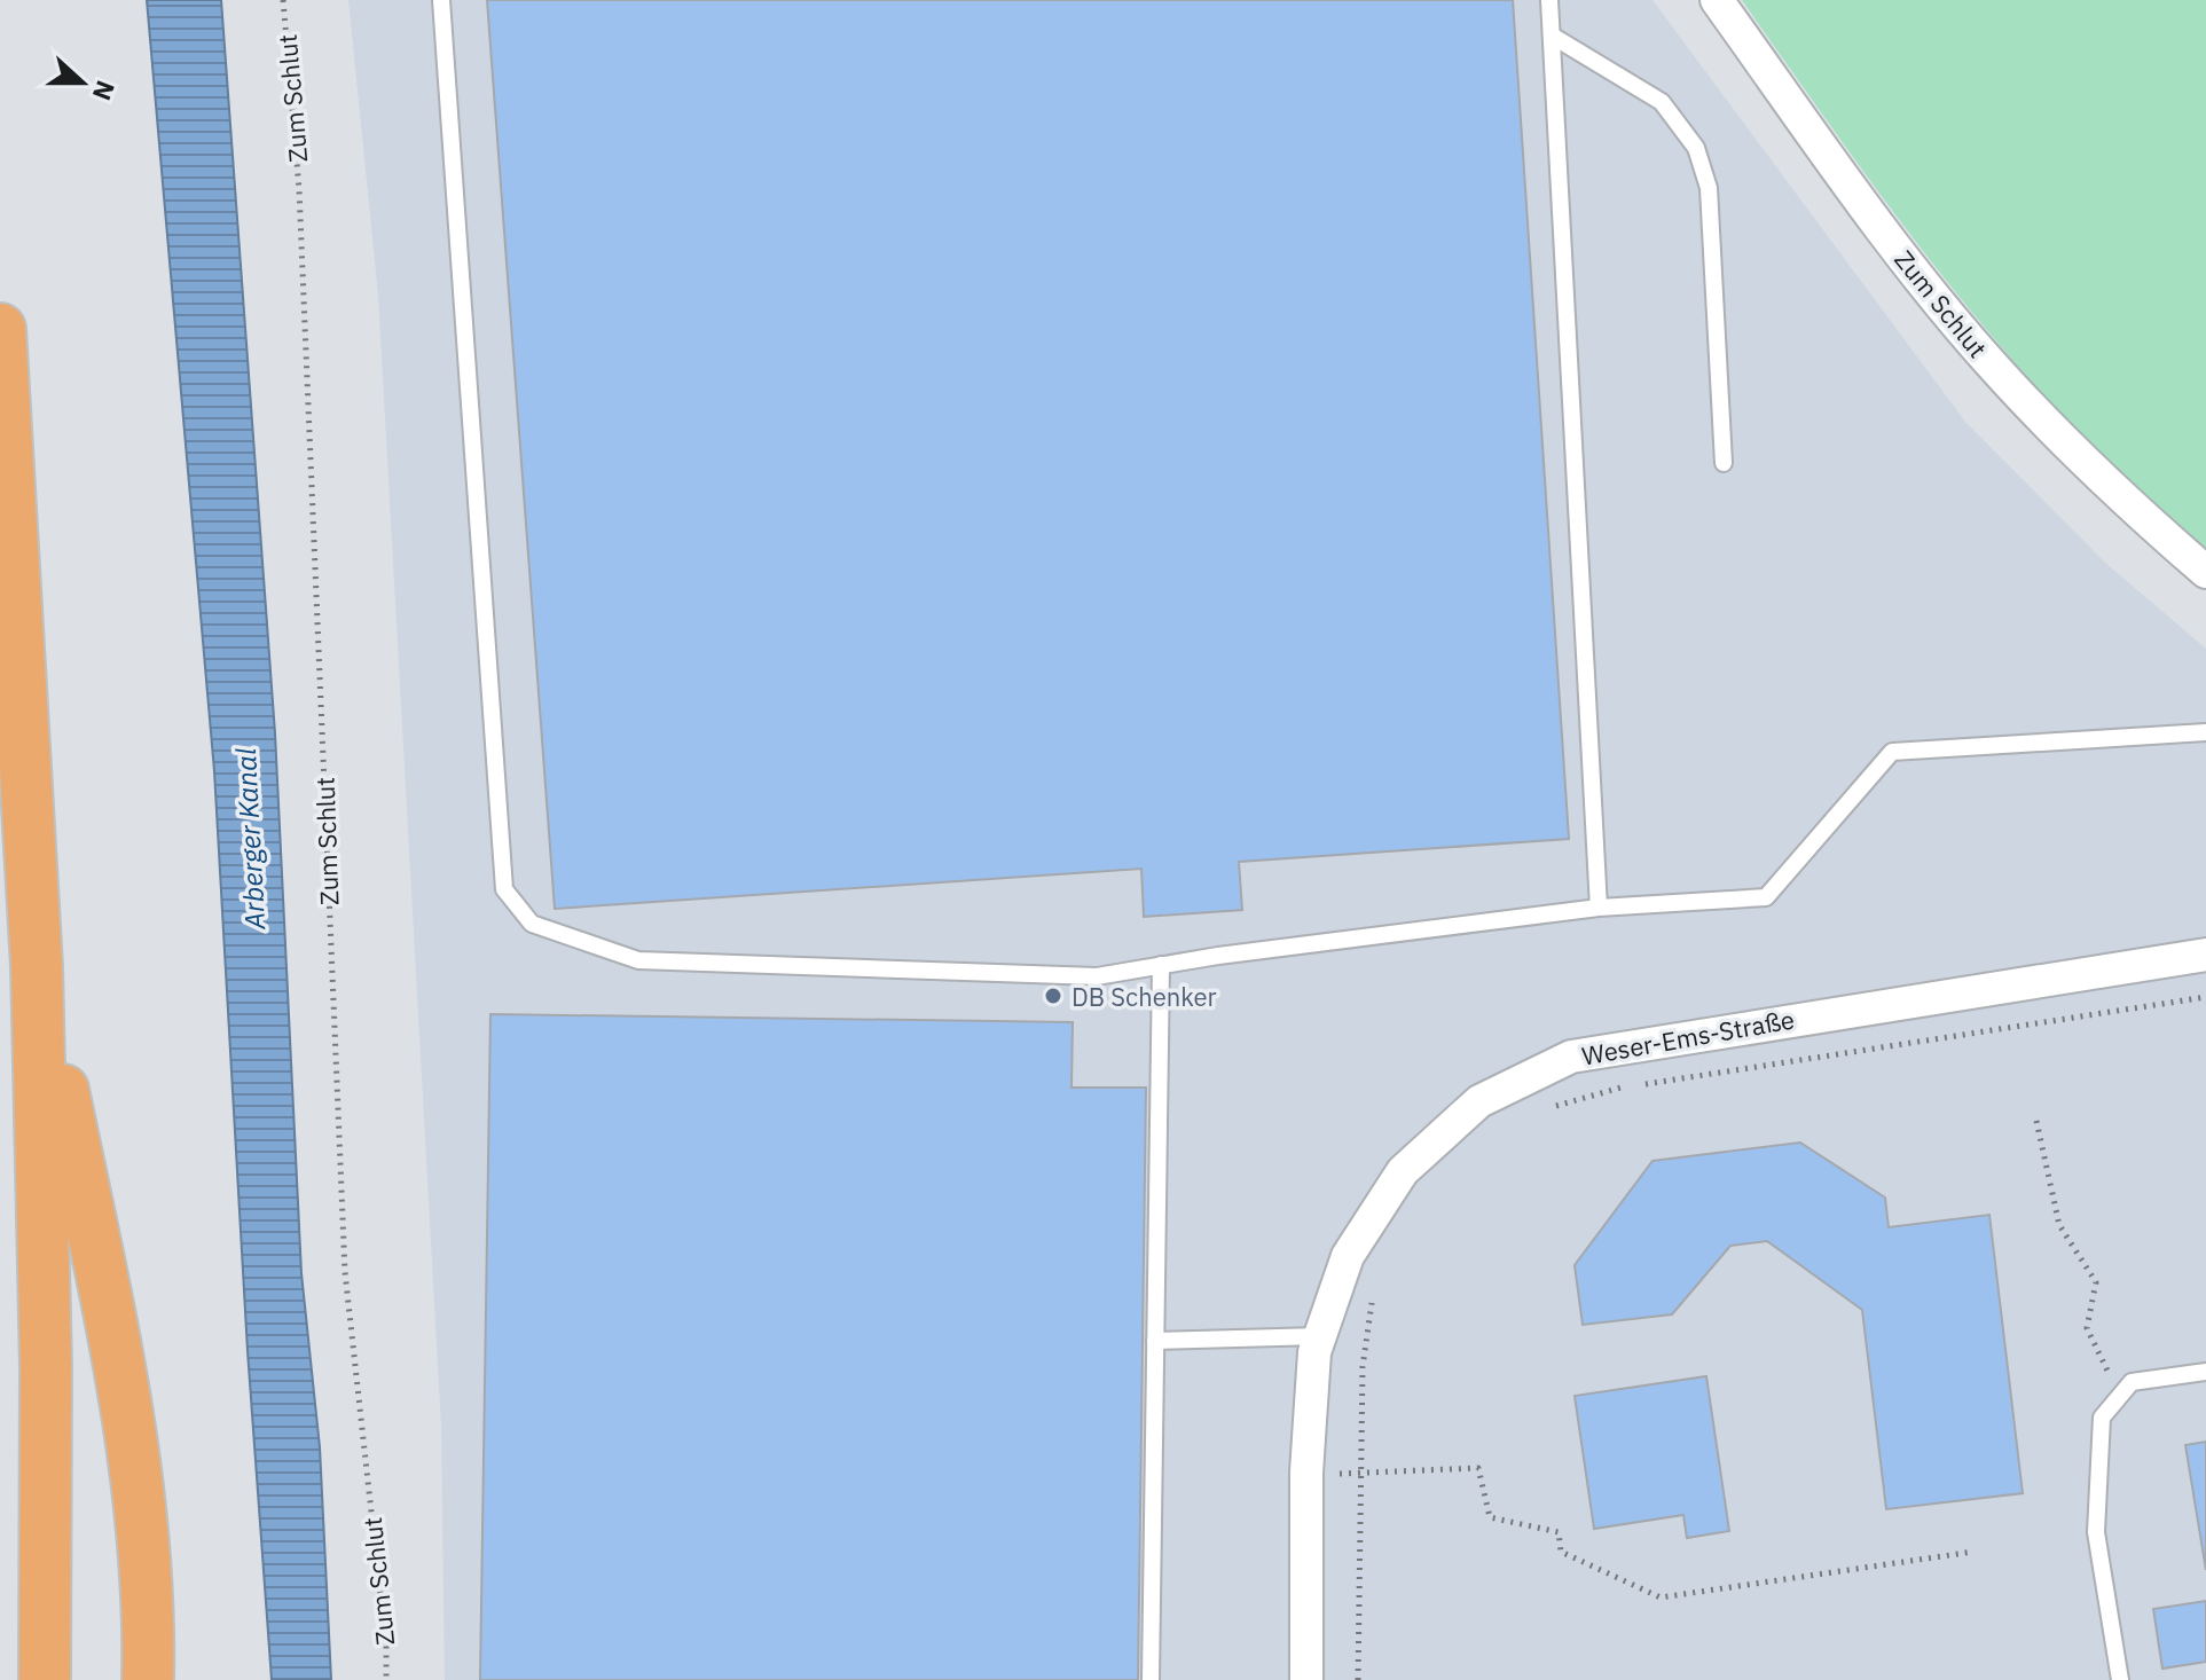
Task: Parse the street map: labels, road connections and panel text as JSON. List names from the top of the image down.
{
  "streets": {
    "street": ["Zum Schlut", "Weser-Ems-Straße"]
  },
  "water": ["Arberger Kanal"],
  "places": ["DB Schenker"],
  "north": "right"
}
